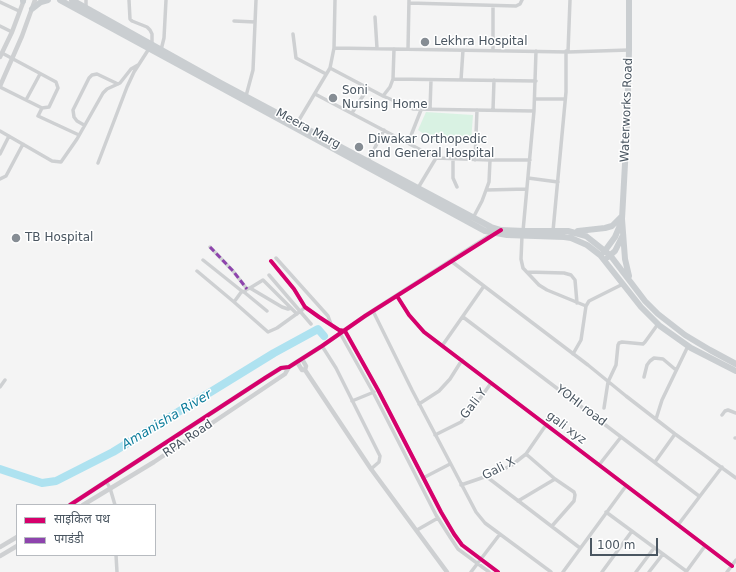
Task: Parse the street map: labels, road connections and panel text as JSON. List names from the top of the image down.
{
  "streets": {
    "main road": ["Waterworks Road", "Meera Marg"],
    "street": [
      "Gali Y",
      "YOHI road",
      "gali xyz",
      "RPA Road",
      "Gali X"
    ]
  },
  "crossings": [
    ["Gali Y", "gali xyz"],
    ["gali xyz", "Gali X"]
  ],
  "water": ["Amanisha River"],
  "places": [
    "Lekhra Hospital",
    "Soni Nursing Home",
    "Diwakar Orthopedic and General Hospital",
    "TB Hospital"
  ],
  "legend": ["साइकिल पथ", "पगडंडी"],
  "scale_bar": "100 m"
}
